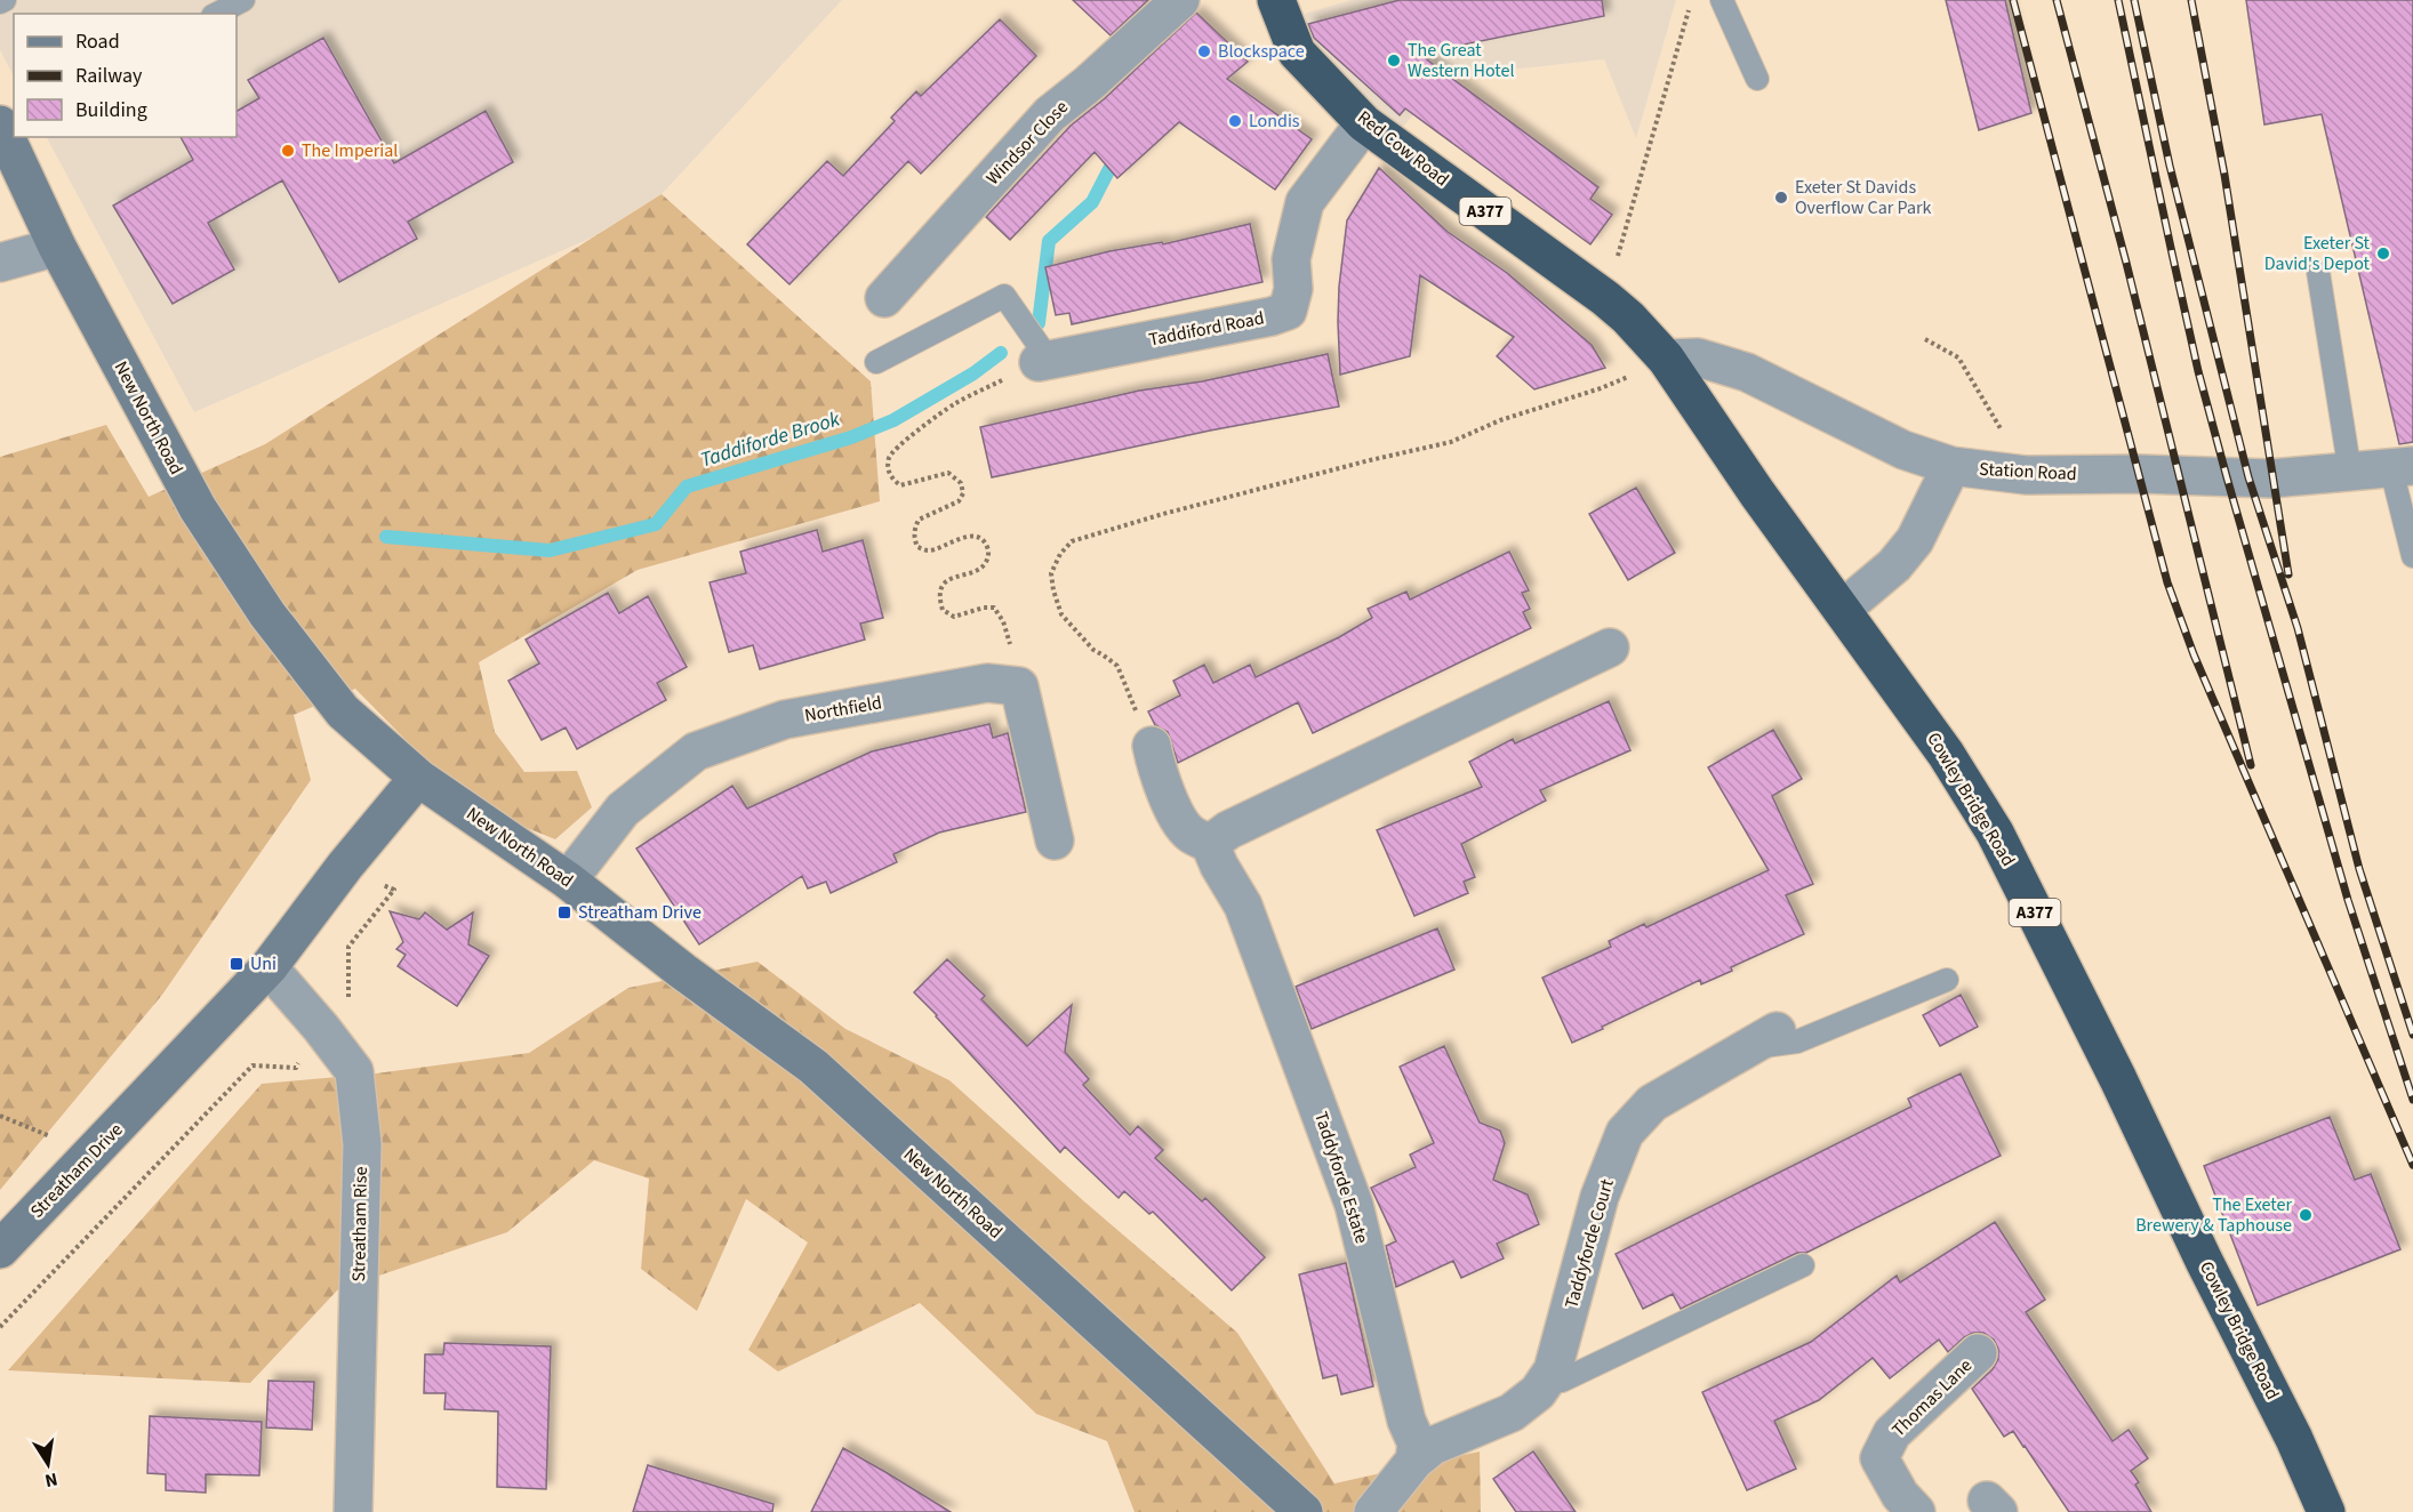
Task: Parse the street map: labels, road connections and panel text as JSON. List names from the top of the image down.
{
  "streets": {
    "highway": ["Red Cow Road", "A377", "Cowley Bridge Road"],
    "main road": ["New North Road", "Streatham Drive"],
    "street": [
      "Windsor Close",
      "Taddiford Road",
      "Station Road",
      "Northfield",
      "Taddyforde Estate",
      "Streatham Rise",
      "Taddyforde Court",
      "Thomas Lane"
    ]
  },
  "crossings": [
    ["Red Cow Road", "Taddiford Road"],
    ["Red Cow Road", "Cowley Bridge Road"],
    ["New North Road", "Northfield"],
    ["New North Road", "Streatham Drive"],
    ["Station Road", "Cowley Bridge Road"],
    ["Streatham Drive", "Streatham Rise"],
    ["Taddyforde Estate", "Taddyforde Court"]
  ],
  "water": ["Taddiforde Brook"],
  "places": {
    "other": [
      "Blockspace",
      "The Great Western Hotel",
      "Londis",
      "The Imperial",
      "Exeter St Davids Overflow Car Park",
      "Exeter St David's Depot",
      "The Exeter Brewery & Taphouse"
    ],
    "transit": ["Streatham Drive", "Uni"]
  },
  "legend": ["Road", "Railway", "Building"],
  "north": "bottom"
}
